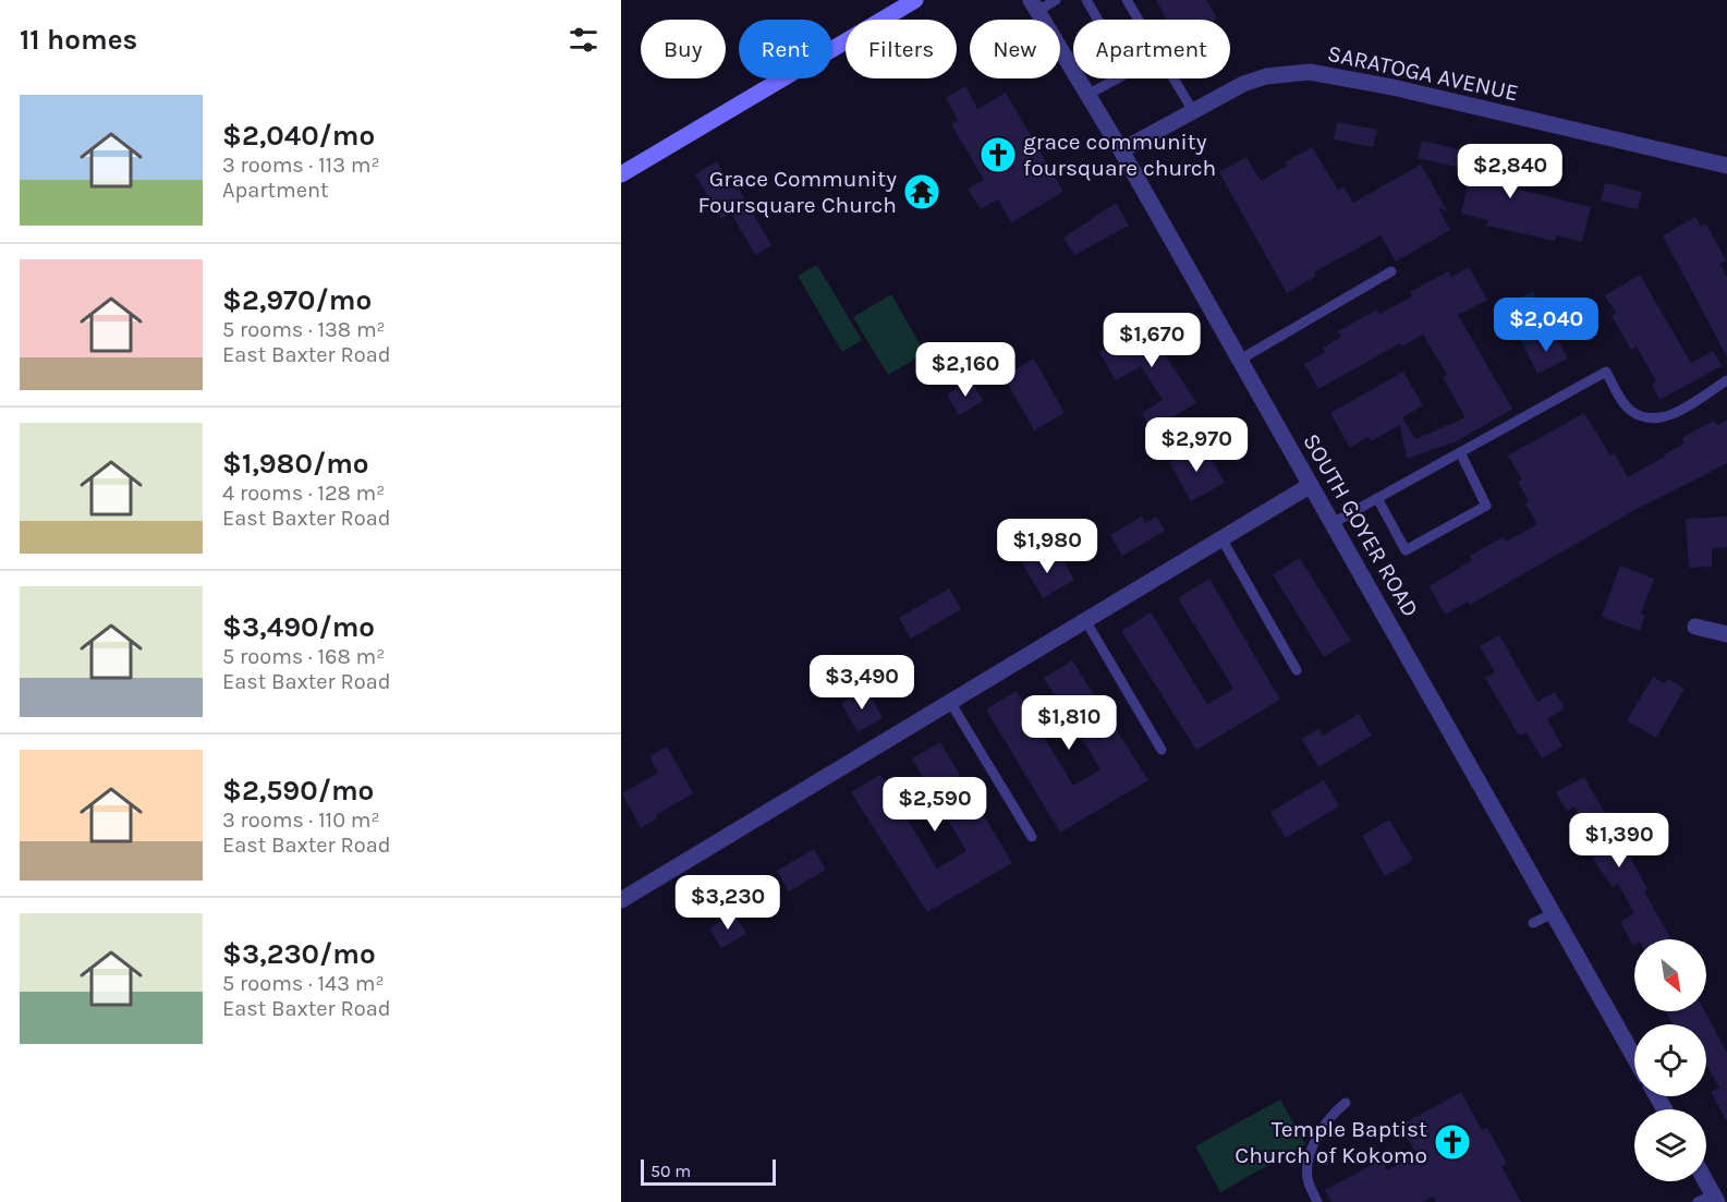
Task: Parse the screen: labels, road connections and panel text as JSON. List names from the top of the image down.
{
  "streets": {
    "street": ["SARATOGA AVENUE", "SOUTH GOYER ROAD"]
  },
  "crossings": [
    ["SARATOGA AVENUE", "SOUTH GOYER ROAD"]
  ],
  "places": {
    "church": ["grace community foursquare church", "Temple Baptist Church of Kokomo"],
    "temple": ["Grace Community Foursquare Church"]
  },
  "scale_bar": "50 m",
  "north": "bottom right",
  "page": {
    "heading": "11 homes",
    "chip": [
      "Buy",
      "Rent",
      "Filters",
      "New",
      "Apartment"
    ],
    "list": [
      {
        "name": "$2,040/mo",
        "note": "3 rooms · 113 m² · Apartment"
      },
      {
        "name": "$2,970/mo",
        "note": "5 rooms · 138 m² · East Baxter Road"
      },
      {
        "name": "$1,980/mo",
        "note": "4 rooms · 128 m² · East Baxter Road"
      },
      {
        "name": "$3,490/mo",
        "note": "5 rooms · 168 m² · East Baxter Road"
      },
      {
        "name": "$2,590/mo",
        "note": "3 rooms · 110 m² · East Baxter Road"
      },
      {
        "name": "$3,230/mo",
        "note": "5 rooms · 143 m² · East Baxter Road"
      }
    ],
    "price": [
      "$2,840",
      "$2,040",
      "$1,670",
      "$2,160",
      "$2,970",
      "$1,980",
      "$3,490",
      "$1,810",
      "$2,590",
      "$1,390",
      "$3,230"
    ],
    "scale": "50 m"
  }
}
